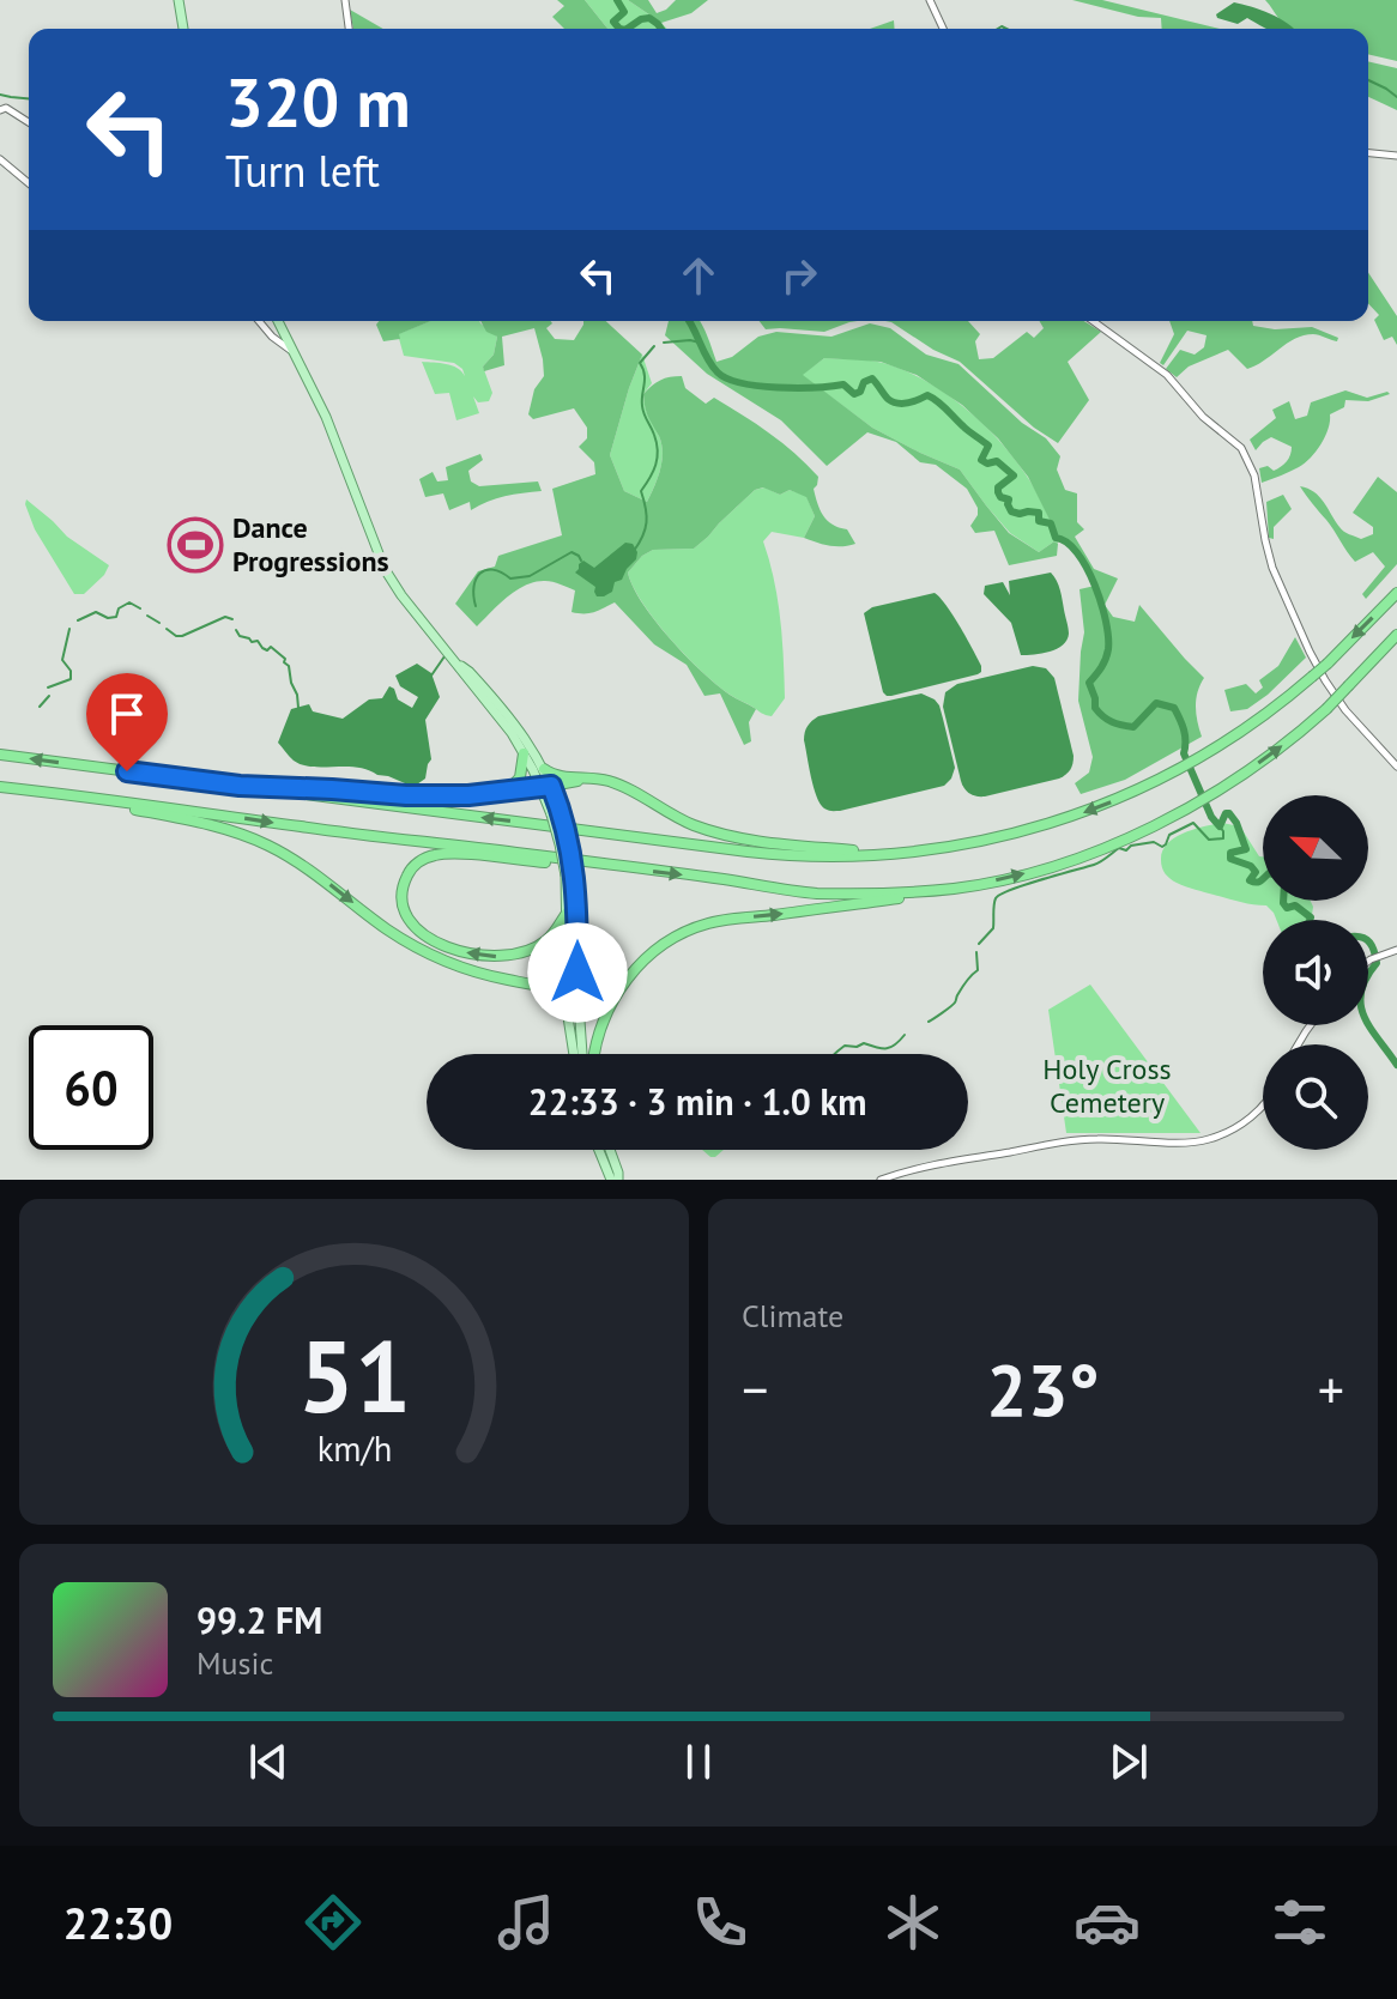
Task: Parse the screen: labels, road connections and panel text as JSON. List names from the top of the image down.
{
  "parks": ["Holy Cross Cemetery"],
  "places": {
    "sports": ["Dance Progressions"]
  },
  "north": "top left",
  "page": {
    "turn": ["320 m", "Turn left"],
    "limit": "60",
    "trip": "22:33 · 3 min · 1.0 km",
    "tile": "Climate",
    "heat": ["−", "23°", "+"],
    "song": ["99.2 FM", "Music"],
    "tabs": "22:30",
    "gauge": ["51", "km/h"]
  }
}
